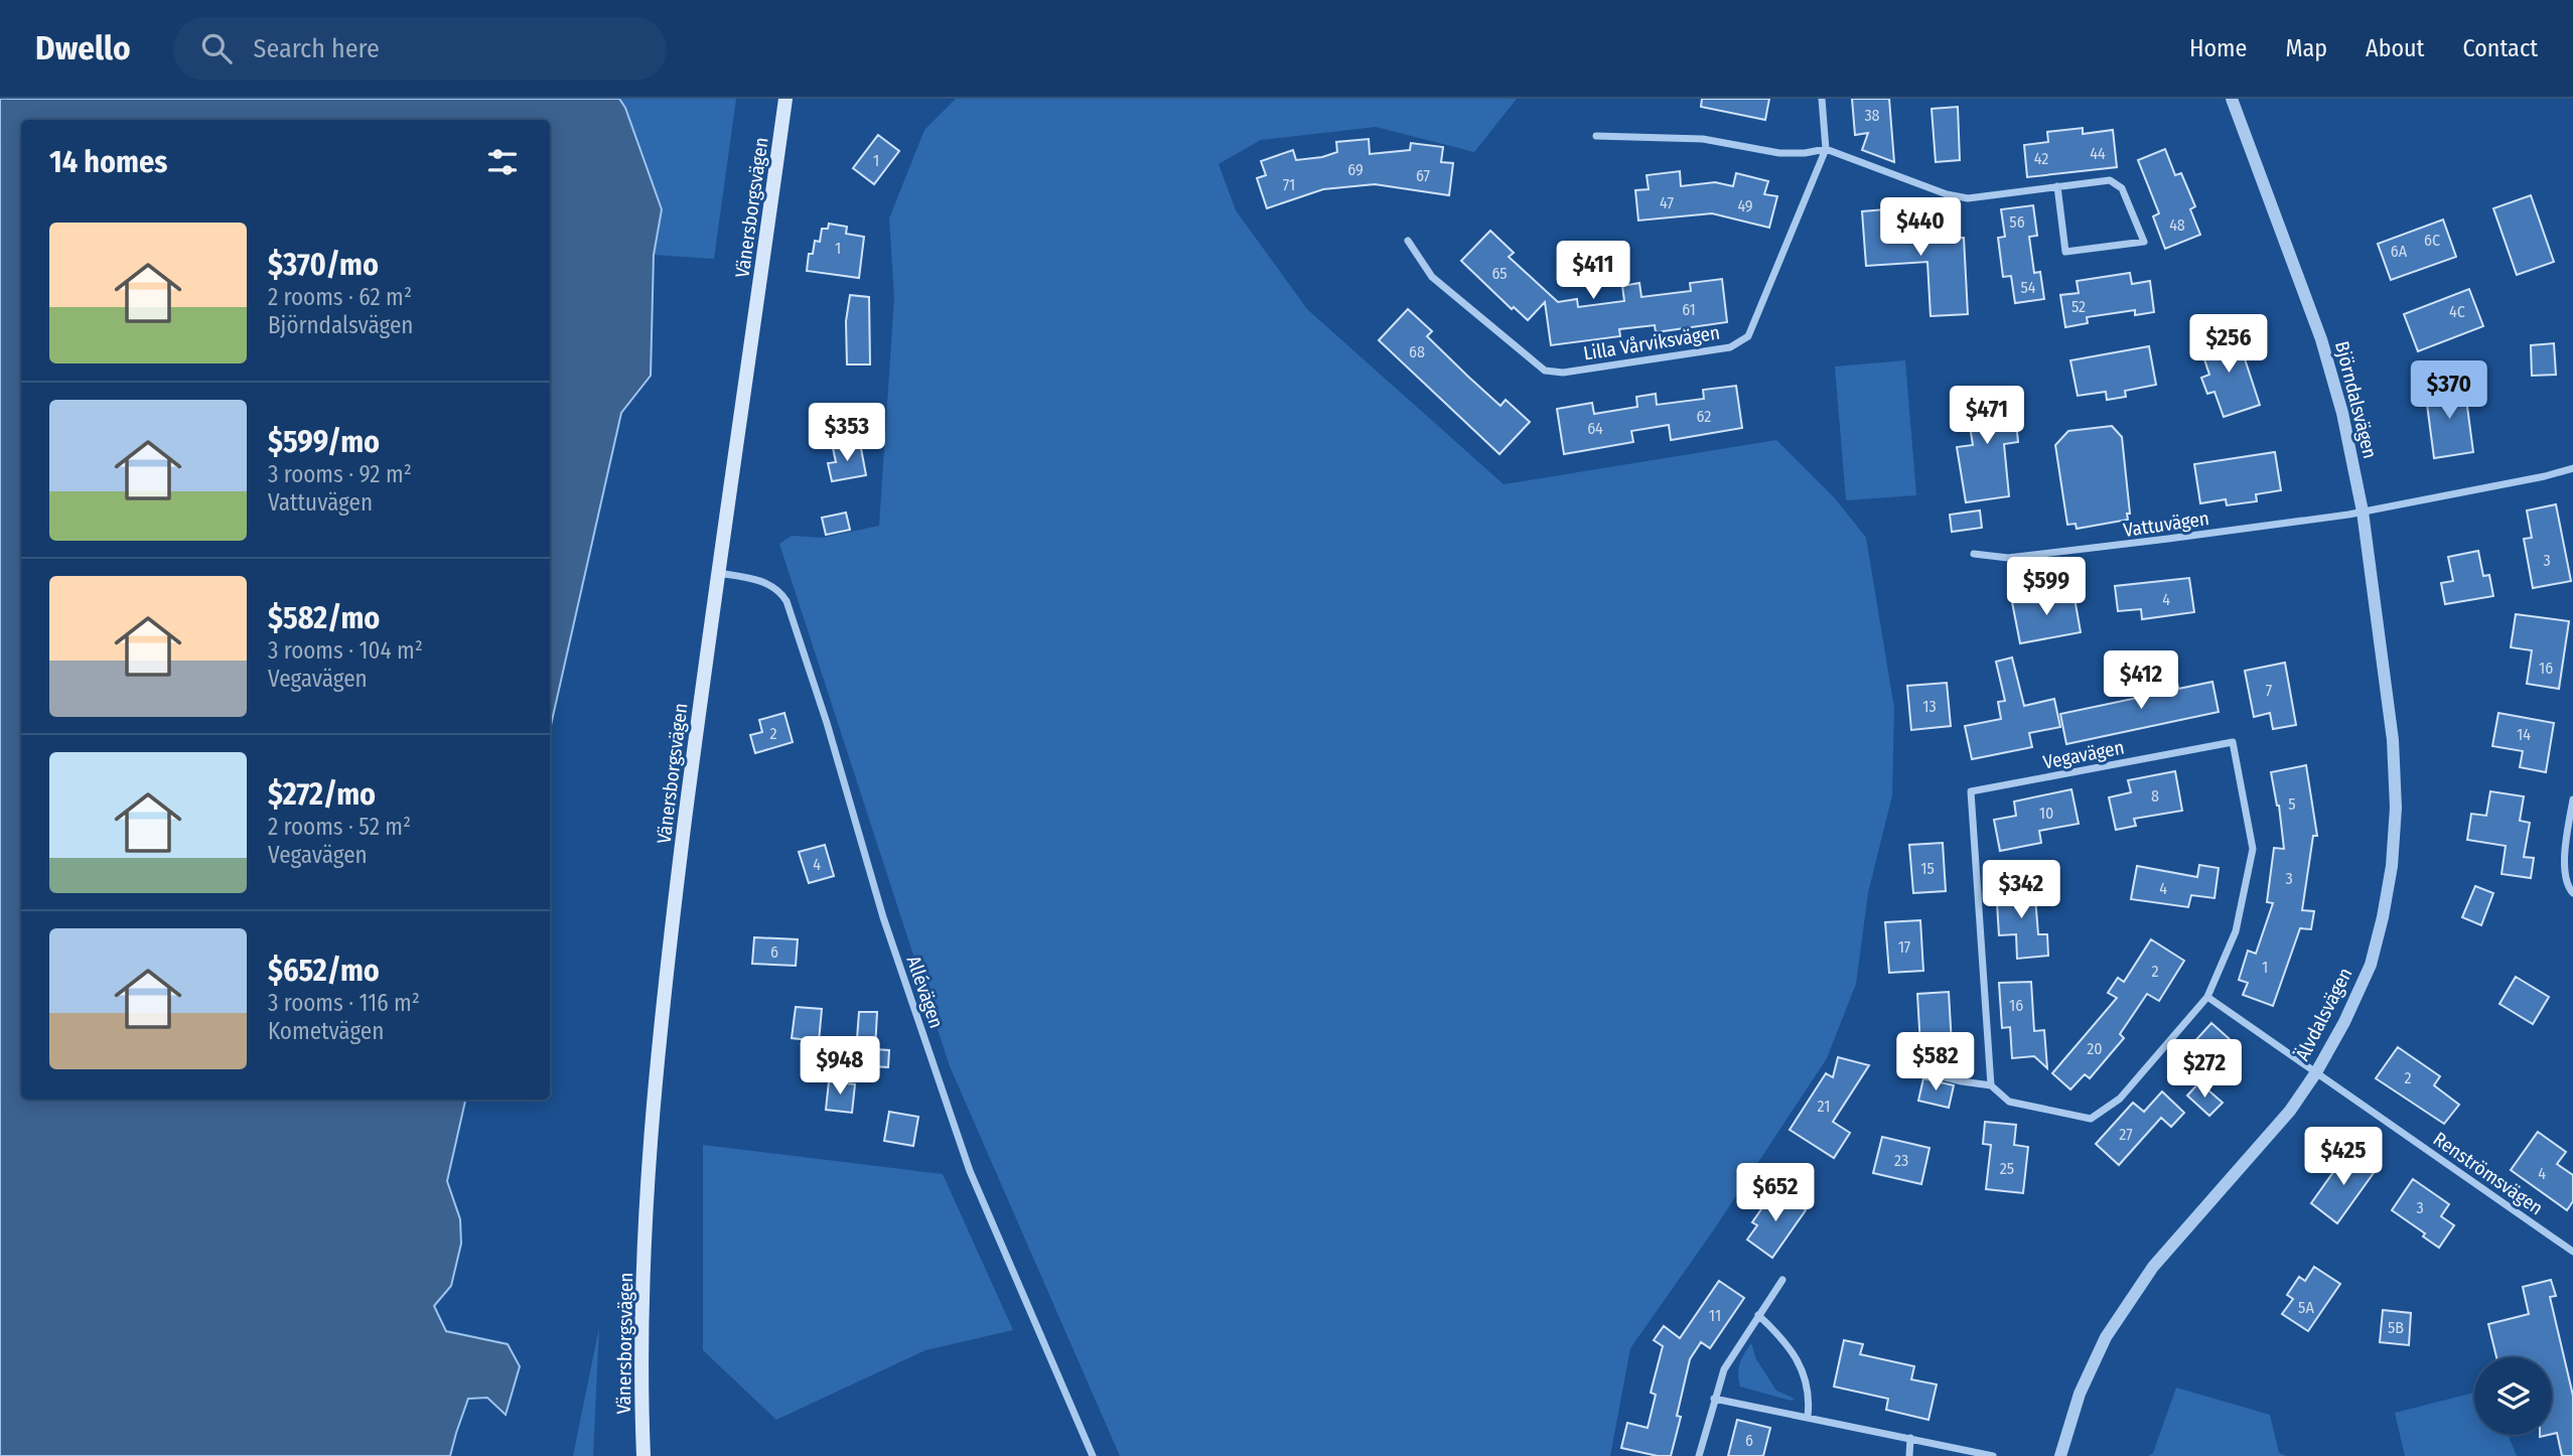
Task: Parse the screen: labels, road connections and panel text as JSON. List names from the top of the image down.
{
  "streets": {
    "main road": ["Vänersborgsvägen"],
    "street": [
      "Lilla Vårviksvägen",
      "Björndalsvägen",
      "Vattuvägen",
      "Vegavägen",
      "Allévägen",
      "Älvdalsvägen",
      "Renströmsvägen"
    ]
  },
  "crossings": [
    ["Vänersborgsvägen", "Allévägen"],
    ["Björndalsvägen", "Vattuvägen"],
    ["Björndalsvägen", "Älvdalsvägen"],
    ["Vattuvägen", "Älvdalsvägen"],
    ["Älvdalsvägen", "Renströmsvägen"]
  ],
  "house_numbers": [
    "38",
    "44",
    "42",
    "1",
    "69",
    "67",
    "71",
    "47",
    "49",
    "56",
    "48",
    "6C",
    "1",
    "6A",
    "65",
    "54",
    "52",
    "61",
    "4C",
    "68",
    "62",
    "64",
    "3",
    "4",
    "16",
    "7",
    "13",
    "2",
    "14",
    "8",
    "5",
    "10",
    "4",
    "15",
    "3",
    "4",
    "17",
    "6",
    "1",
    "2",
    "16",
    "20",
    "2",
    "21",
    "27",
    "23",
    "25",
    "4",
    "3",
    "5A",
    "11",
    "5B",
    "6"
  ],
  "page": {
    "header": "Dwello",
    "search": "Search here",
    "nav": [
      "Home",
      "Map",
      "About",
      "Contact"
    ],
    "heading": "14 homes",
    "price": [
      "$440",
      "$411",
      "$256",
      "$370",
      "$471",
      "$353",
      "$599",
      "$412",
      "$342",
      "$582",
      "$948",
      "$272",
      "$425",
      "$652"
    ],
    "list": [
      {
        "name": "$370/mo",
        "note": "2 rooms · 62 m² · Björndalsvägen"
      },
      {
        "name": "$599/mo",
        "note": "3 rooms · 92 m² · Vattuvägen"
      },
      {
        "name": "$582/mo",
        "note": "3 rooms · 104 m² · Vegavägen"
      },
      {
        "name": "$272/mo",
        "note": "2 rooms · 52 m² · Vegavägen"
      },
      {
        "name": "$652/mo",
        "note": "3 rooms · 116 m² · Kometvägen"
      }
    ]
  }
}
